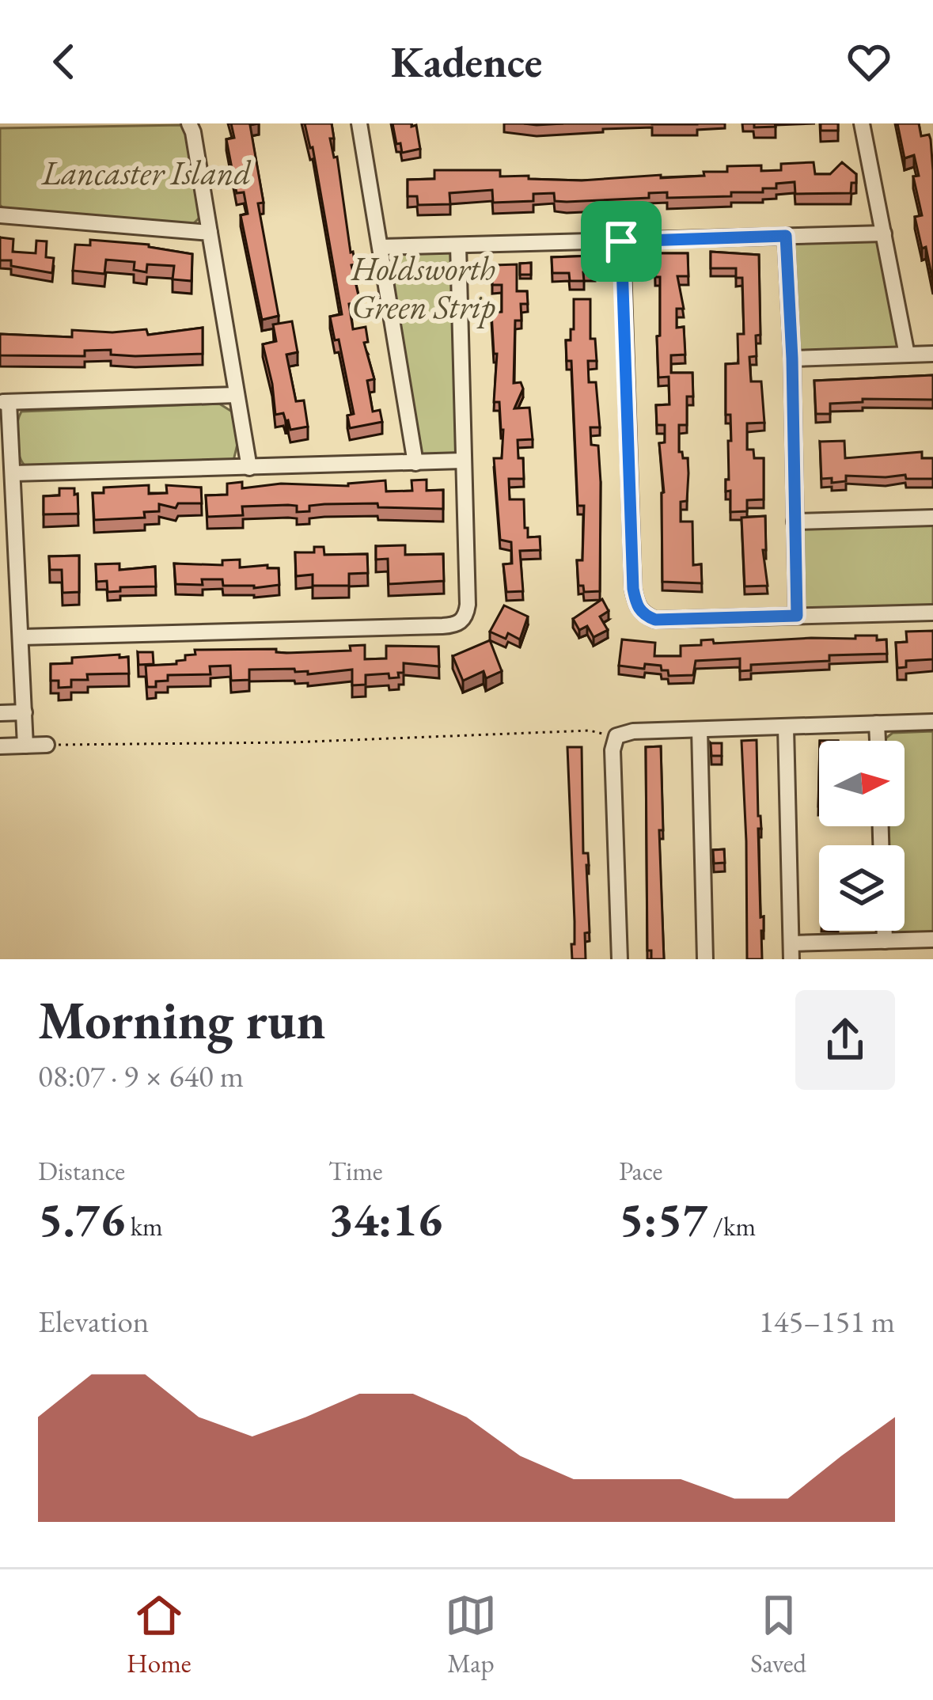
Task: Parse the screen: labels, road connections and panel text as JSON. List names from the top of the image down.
{
  "parks": ["Lancaster Island", "Holdsworth Green Strip"],
  "north": "right",
  "page": {
    "header": "Kadence",
    "heading": ["Morning run", "08:07 · 9 × 640 m"],
    "stats": [
      ["Distance", "5.76 km"],
      ["Time", "34:16"],
      ["Pace", "5:57 /km"]
    ],
    "chart": ["Elevation", "145–151 m"],
    "tabs": ["Home", "Map", "Saved"]
  }
}
